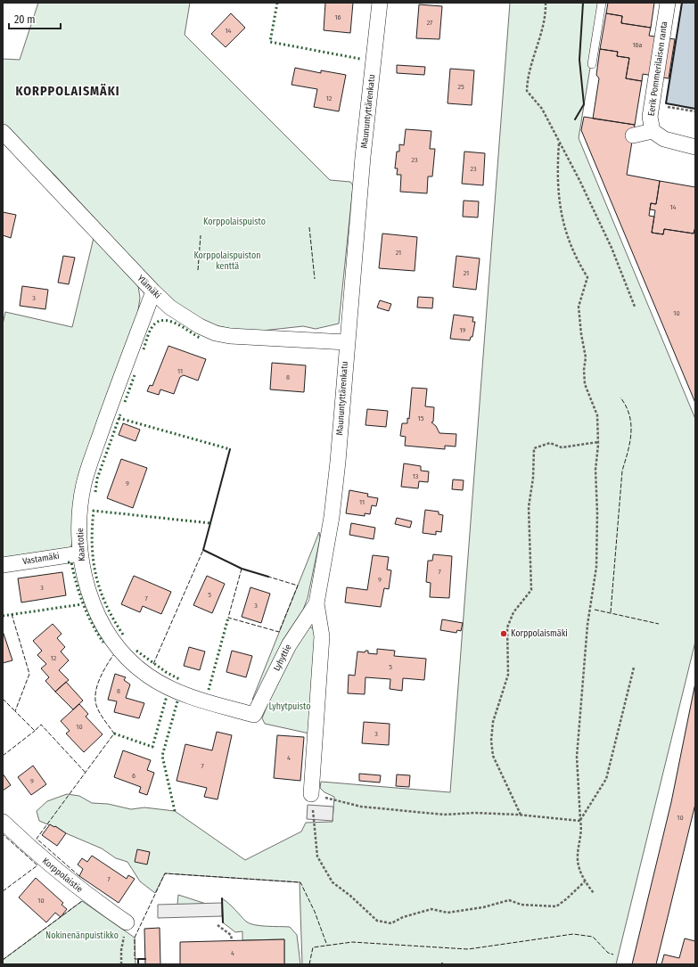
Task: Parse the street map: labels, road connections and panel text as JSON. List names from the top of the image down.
{
  "streets": {
    "street": [
      "Eerik Pommerilaisen ranta",
      "Maununtyttärenkatu",
      "Ylämäki",
      "Kaartotie",
      "Vastamäki",
      "Lyhyttie",
      "Korppolaistie"
    ]
  },
  "crossings": [
    ["Maununtyttärenkatu", "Ylämäki"],
    ["Maununtyttärenkatu", "Lyhyttie"],
    ["Ylämäki", "Kaartotie"],
    ["Kaartotie", "Vastamäki"],
    ["Kaartotie", "Lyhyttie"]
  ],
  "districts": ["KORPPOLAISMÄKI"],
  "parks": [
    "Korppolaispuisto",
    "Korppolaispuiston kenttä",
    "Lyhytpuisto",
    "Nokinenänpuistikko"
  ],
  "places": ["Korppolaismäki"],
  "house_numbers": [
    "16",
    "27",
    "14",
    "16a",
    "25",
    "12",
    "23",
    "23",
    "14",
    "21",
    "21",
    "3",
    "10",
    "19",
    "11",
    "8",
    "15",
    "13",
    "9",
    "11",
    "7",
    "9",
    "3",
    "5",
    "7",
    "3",
    "12",
    "5",
    "8",
    "10",
    "3",
    "4",
    "7",
    "6",
    "9",
    "10",
    "7",
    "10",
    "4"
  ],
  "scale_bar": "20 m"
}
